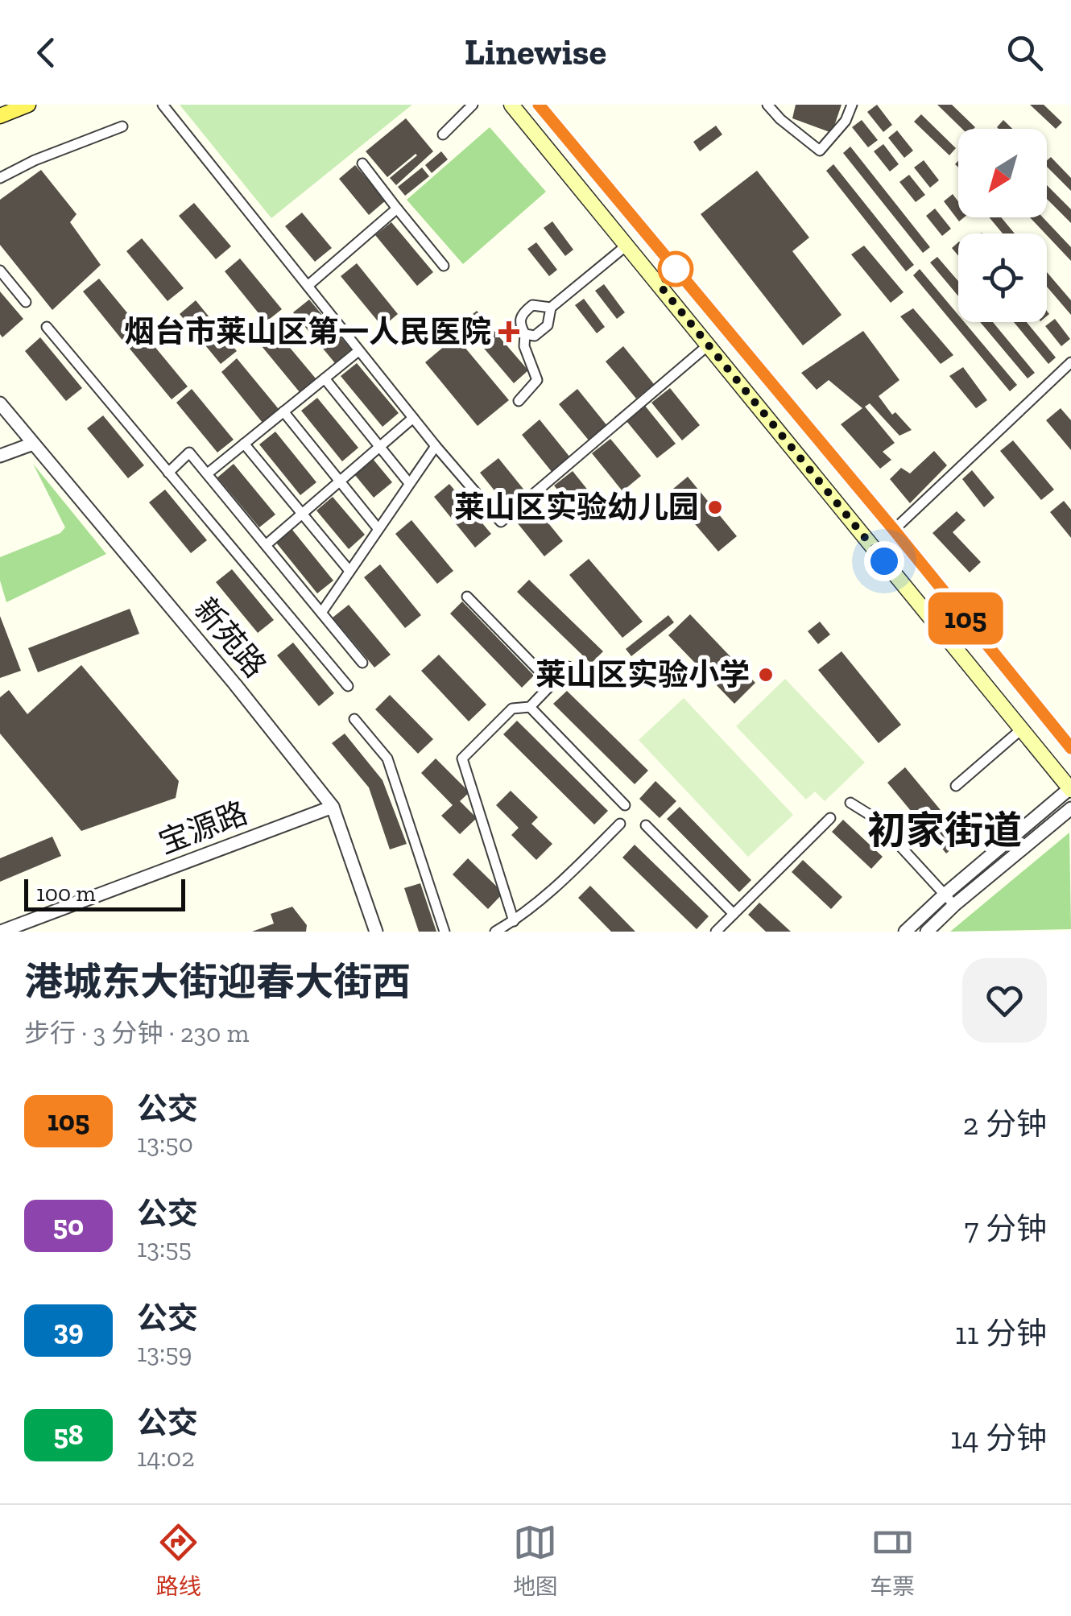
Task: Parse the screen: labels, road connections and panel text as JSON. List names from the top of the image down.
{
  "streets": {
    "street": ["新苑路", "宝源路"]
  },
  "crossings": [
    ["新苑路", "宝源路"]
  ],
  "districts": ["初家街道"],
  "places": {
    "health": ["烟台市莱山区第一人民医院"],
    "other": ["莱山区实验幼儿园", "莱山区实验小学"]
  },
  "lines": ["bus line 105"],
  "scale_bar": "100 m",
  "north": "bottom left",
  "page": {
    "header": "Linewise",
    "on_map": "105",
    "scale": "100 m",
    "heading": ["港城东大街迎春大街西", "步行 · 3 分钟 · 230 m"],
    "list": [
      {
        "mark": "105",
        "name": "公交",
        "note": "13:50",
        "value": "2 分钟"
      },
      {
        "mark": "50",
        "name": "公交",
        "note": "13:55",
        "value": "7 分钟"
      },
      {
        "mark": "39",
        "name": "公交",
        "note": "13:59",
        "value": "11 分钟"
      },
      {
        "mark": "58",
        "name": "公交",
        "note": "14:02",
        "value": "14 分钟"
      }
    ],
    "tabs": ["路线", "地图", "车票"]
  }
}
